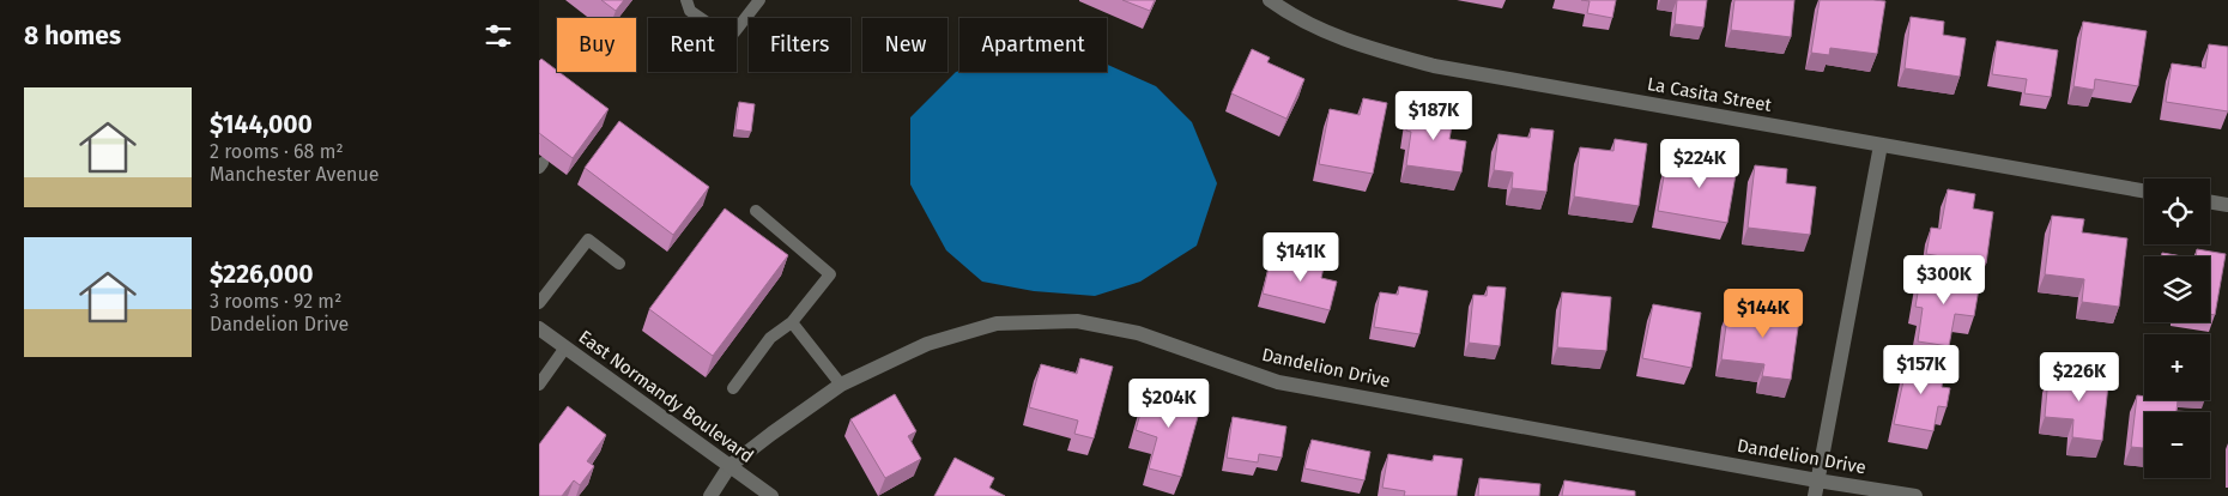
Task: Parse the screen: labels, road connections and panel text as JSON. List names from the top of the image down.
{
  "streets": {
    "street": ["La Casita Street", "Dandelion Drive", "East Normandy Boulevard"]
  },
  "crossings": [
    ["Dandelion Drive", "East Normandy Boulevard"]
  ],
  "page": {
    "heading": "8 homes",
    "chip": [
      "Buy",
      "Rent",
      "Filters",
      "New",
      "Apartment"
    ],
    "list": [
      {
        "name": "$144,000",
        "note": "2 rooms · 68 m² · Manchester Avenue"
      },
      {
        "name": "$226,000",
        "note": "3 rooms · 92 m² · Dandelion Drive"
      }
    ],
    "price": [
      "$187K",
      "$224K",
      "$141K",
      "$300K",
      "$144K",
      "$157K",
      "$226K",
      "$204K"
    ],
    "map_buttons": ["+", "−"]
  }
}
